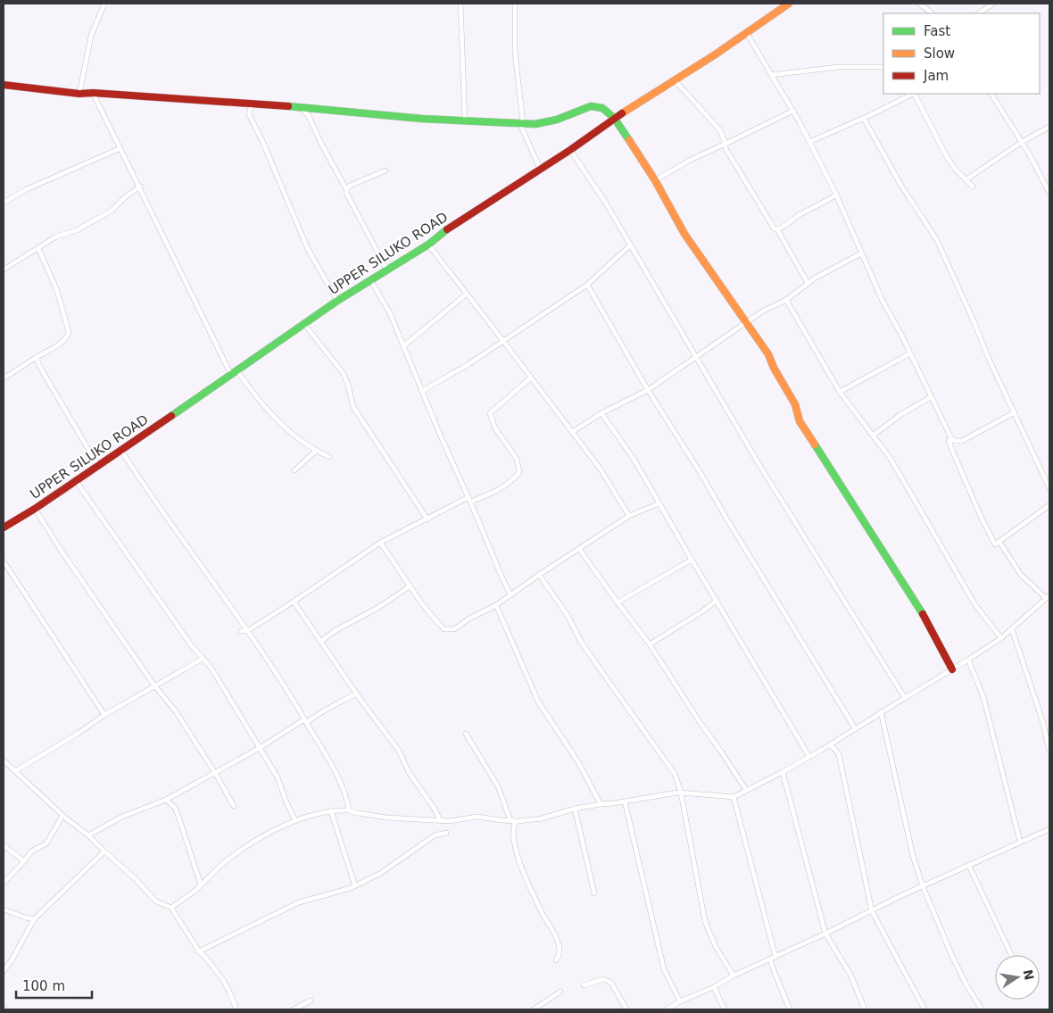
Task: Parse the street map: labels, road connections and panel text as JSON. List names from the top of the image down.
{
  "streets": {
    "street": ["UPPER SILUKO ROAD"]
  },
  "legend": ["Fast", "Slow", "Jam"],
  "scale_bar": "100 m",
  "north": "right"
}
